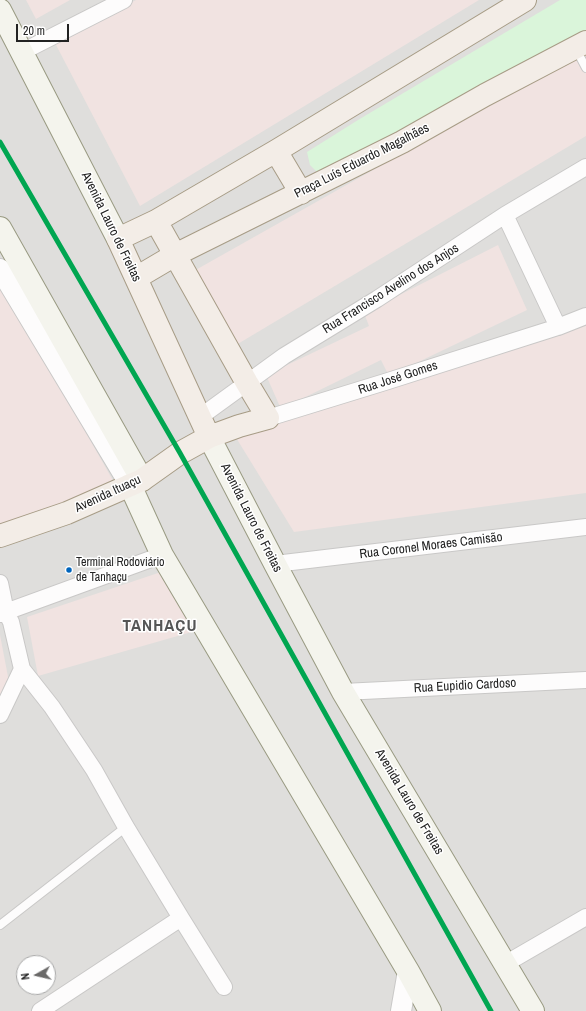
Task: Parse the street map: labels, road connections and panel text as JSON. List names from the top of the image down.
{
  "streets": {
    "main road": [
      "Praça Luís Eduardo Magalhães",
      "Avenida Lauro de Freitas",
      "Rua José Gomes",
      "Avenida Ituaçu"
    ],
    "street": ["Rua Francisco Avelino dos Anjos", "Rua Coronel Moraes Camisão", "Rua Eupidio Cardoso"]
  },
  "crossings": [
    ["Praça Luís Eduardo Magalhães", "Avenida Lauro de Freitas"],
    ["Avenida Lauro de Freitas", "Rua Francisco Avelino dos Anjos"],
    ["Avenida Lauro de Freitas", "Rua José Gomes"],
    ["Avenida Lauro de Freitas", "Avenida Ituaçu"],
    ["Avenida Lauro de Freitas", "Rua Coronel Moraes Camisão"],
    ["Avenida Lauro de Freitas", "Rua Eupidio Cardoso"],
    ["Rua José Gomes", "Avenida Ituaçu"]
  ],
  "districts": ["TANHAÇU"],
  "places": ["Terminal Rodoviário de Tanhaçu"],
  "scale_bar": "20 m",
  "north": "left"
}
